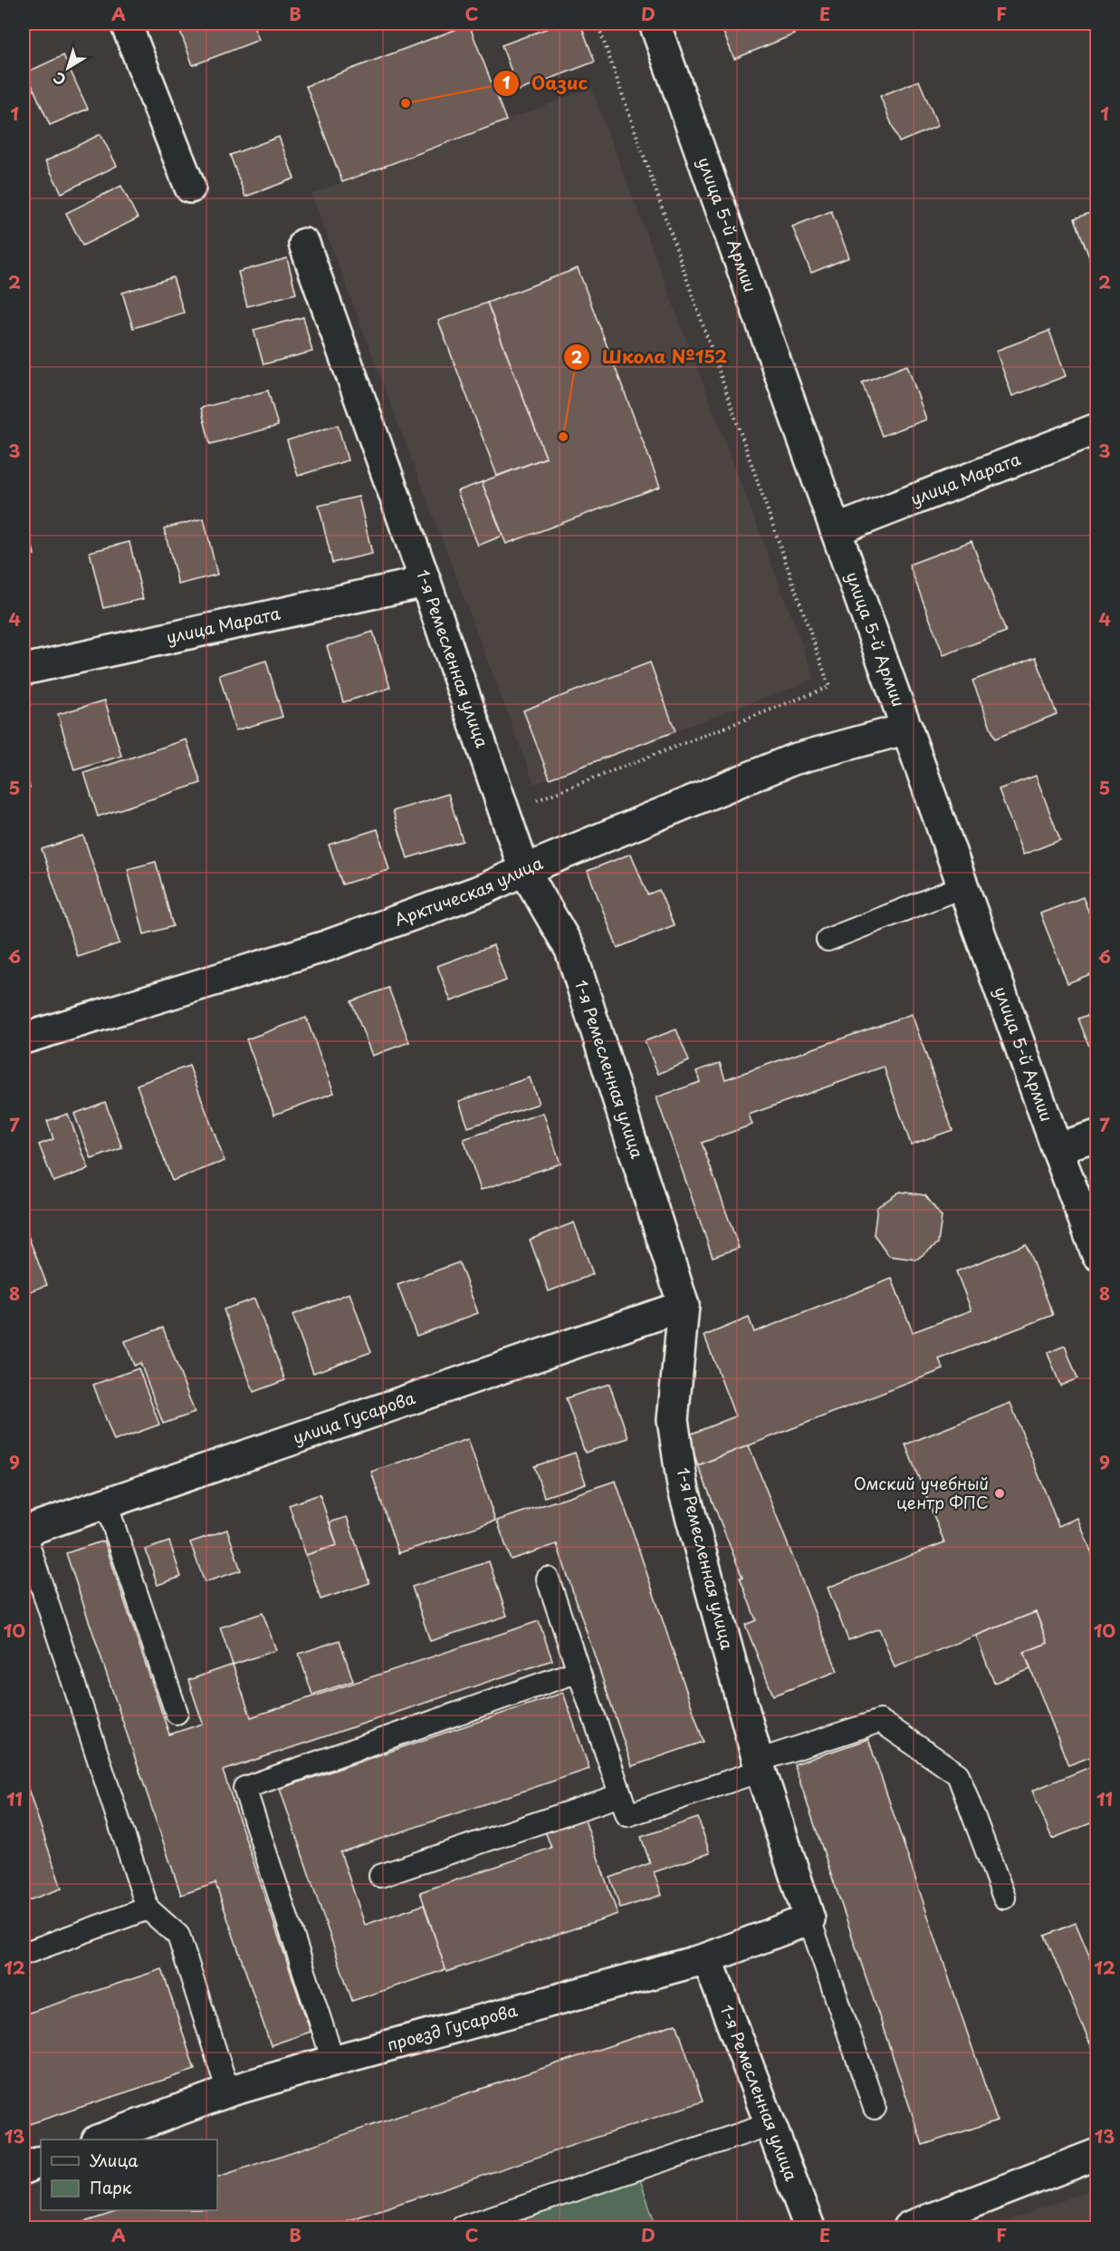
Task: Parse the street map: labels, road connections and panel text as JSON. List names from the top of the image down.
{
  "streets": {
    "street": [
      "улица 5-й Армии",
      "улица Марата",
      "1-я Ремесленная улица",
      "Арктическая улица",
      "улица Гусарова",
      "проезд Гусарова"
    ]
  },
  "crossings": [
    ["улица 5-й Армии", "улица Марата"],
    ["улица 5-й Армии", "Арктическая улица"],
    ["улица Марата", "1-я Ремесленная улица"],
    ["1-я Ремесленная улица", "Арктическая улица"],
    ["1-я Ремесленная улица", "улица Гусарова"],
    ["1-я Ремесленная улица", "проезд Гусарова"]
  ],
  "places": ["Оазис", "Школа №152", "Омский учебный центр ФПС"],
  "legend": ["Улица", "Парк"],
  "north": "bottom left",
  "grid": {
    "columns": [
      "A",
      "B",
      "C",
      "D",
      "E",
      "F"
    ],
    "rows": [
      "1",
      "2",
      "3",
      "4",
      "5",
      "6",
      "7",
      "8",
      "9",
      "10",
      "11",
      "12",
      "13"
    ]
  }
}
